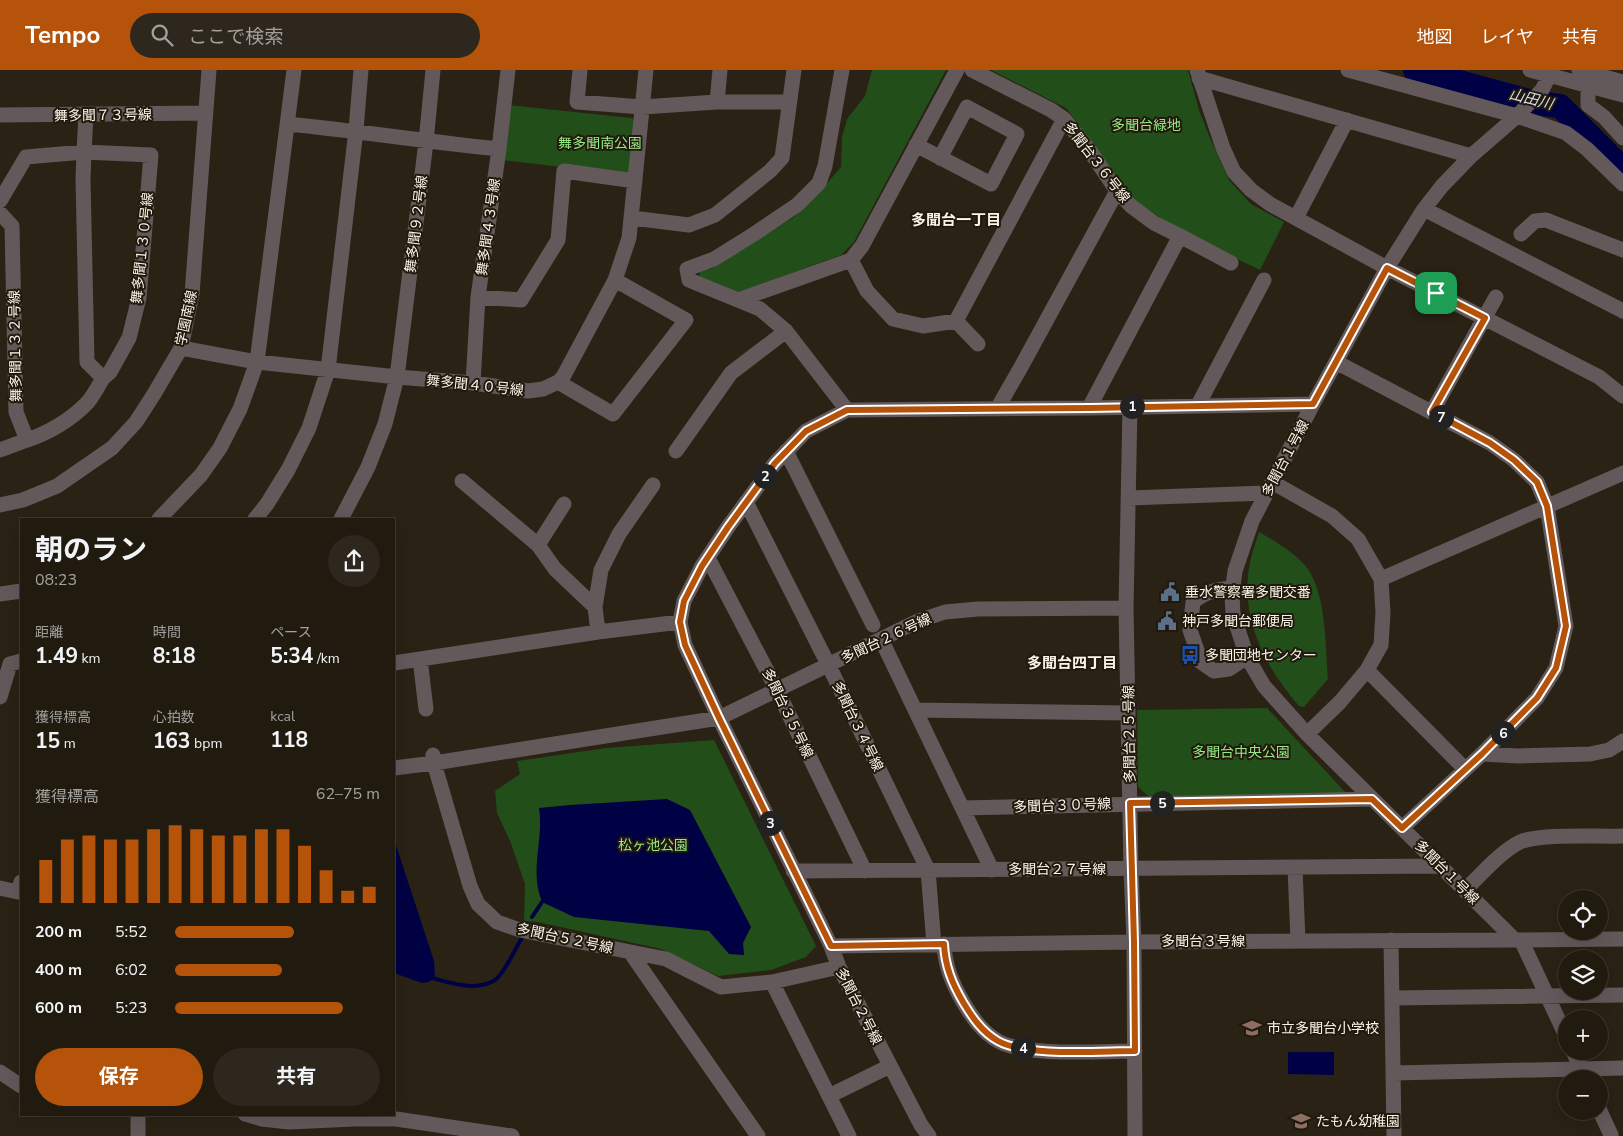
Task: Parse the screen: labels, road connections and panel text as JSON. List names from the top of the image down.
{
  "streets": {
    "street": [
      "舞多聞７３号線",
      "多聞台３６号線",
      "舞多聞９２号線",
      "舞多聞４３号線",
      "舞多聞１３０号線",
      "学園南線",
      "舞多聞１３２号線",
      "舞多聞４０号線",
      "多聞台１号線",
      "多聞台２６号線",
      "多聞台３５号線",
      "多聞台３４号線",
      "多聞台２５号線",
      "多聞台３０号線",
      "多聞台２７号線",
      "多聞台５２号線",
      "多聞台３号線",
      "多聞台２号線"
    ]
  },
  "crossings": [
    ["舞多聞７３号線", "学園南線"],
    ["舞多聞９２号線", "舞多聞４０号線"],
    ["舞多聞４３号線", "舞多聞４０号線"],
    ["学園南線", "舞多聞４０号線"],
    ["多聞台１号線", "多聞台３０号線"],
    ["多聞台１号線", "多聞台２７号線"],
    ["多聞台１号線", "多聞台３号線"],
    ["多聞台１号線", "多聞台２号線"],
    ["多聞台２６号線", "多聞台３５号線"],
    ["多聞台２６号線", "多聞台３４号線"],
    ["多聞台２６号線", "多聞台２５号線"],
    ["多聞台２６号線", "多聞台５２号線"],
    ["多聞台２６号線", "多聞台２号線"],
    ["多聞台３５号線", "多聞台２７号線"],
    ["多聞台３５号線", "多聞台２号線"],
    ["多聞台３４号線", "多聞台２７号線"],
    ["多聞台３４号線", "多聞台２号線"],
    ["多聞台２５号線", "多聞台３０号線"],
    ["多聞台２５号線", "多聞台２７号線"],
    ["多聞台２５号線", "多聞台３号線"],
    ["多聞台２５号線", "多聞台２号線"],
    ["多聞台２７号線", "多聞台２号線"],
    ["多聞台５２号線", "多聞台２号線"],
    ["多聞台３号線", "多聞台２号線"]
  ],
  "districts": ["多聞台一丁目", "多聞台四丁目"],
  "water": ["山田川"],
  "parks": [
    "多聞台緑地",
    "舞多聞南公園",
    "多聞台中央公園",
    "松ヶ池公園"
  ],
  "places": {
    "public building": ["垂水警察署多聞交番", "神戸多聞台郵便局"],
    "bus stop": ["多聞団地センター"],
    "school or university": ["市立多聞台小学校", "たもん幼稚園"]
  },
  "page": {
    "header": "Tempo",
    "search": "ここで検索",
    "nav": ["地図", "レイヤ", "共有"],
    "pins": [
      "1",
      "7",
      "2",
      "6",
      "5",
      "3",
      "4"
    ],
    "heading": ["朝のラン", "08:23"],
    "stats": [
      ["距離", "1.49 km"],
      ["時間", "8:18"],
      ["ペース", "5:34 /km"],
      ["獲得標高", "15 m"],
      ["心拍数", "163 bpm"],
      ["kcal", "118"]
    ],
    "chart": ["獲得標高", "62–75 m"],
    "map_buttons": ["+", "−"],
    "list": [
      {
        "name": "200 m",
        "note": "5:52"
      },
      {
        "name": "400 m",
        "note": "6:02"
      },
      {
        "name": "600 m",
        "note": "5:23"
      }
    ],
    "buttons": ["保存", "共有"]
  }
}
